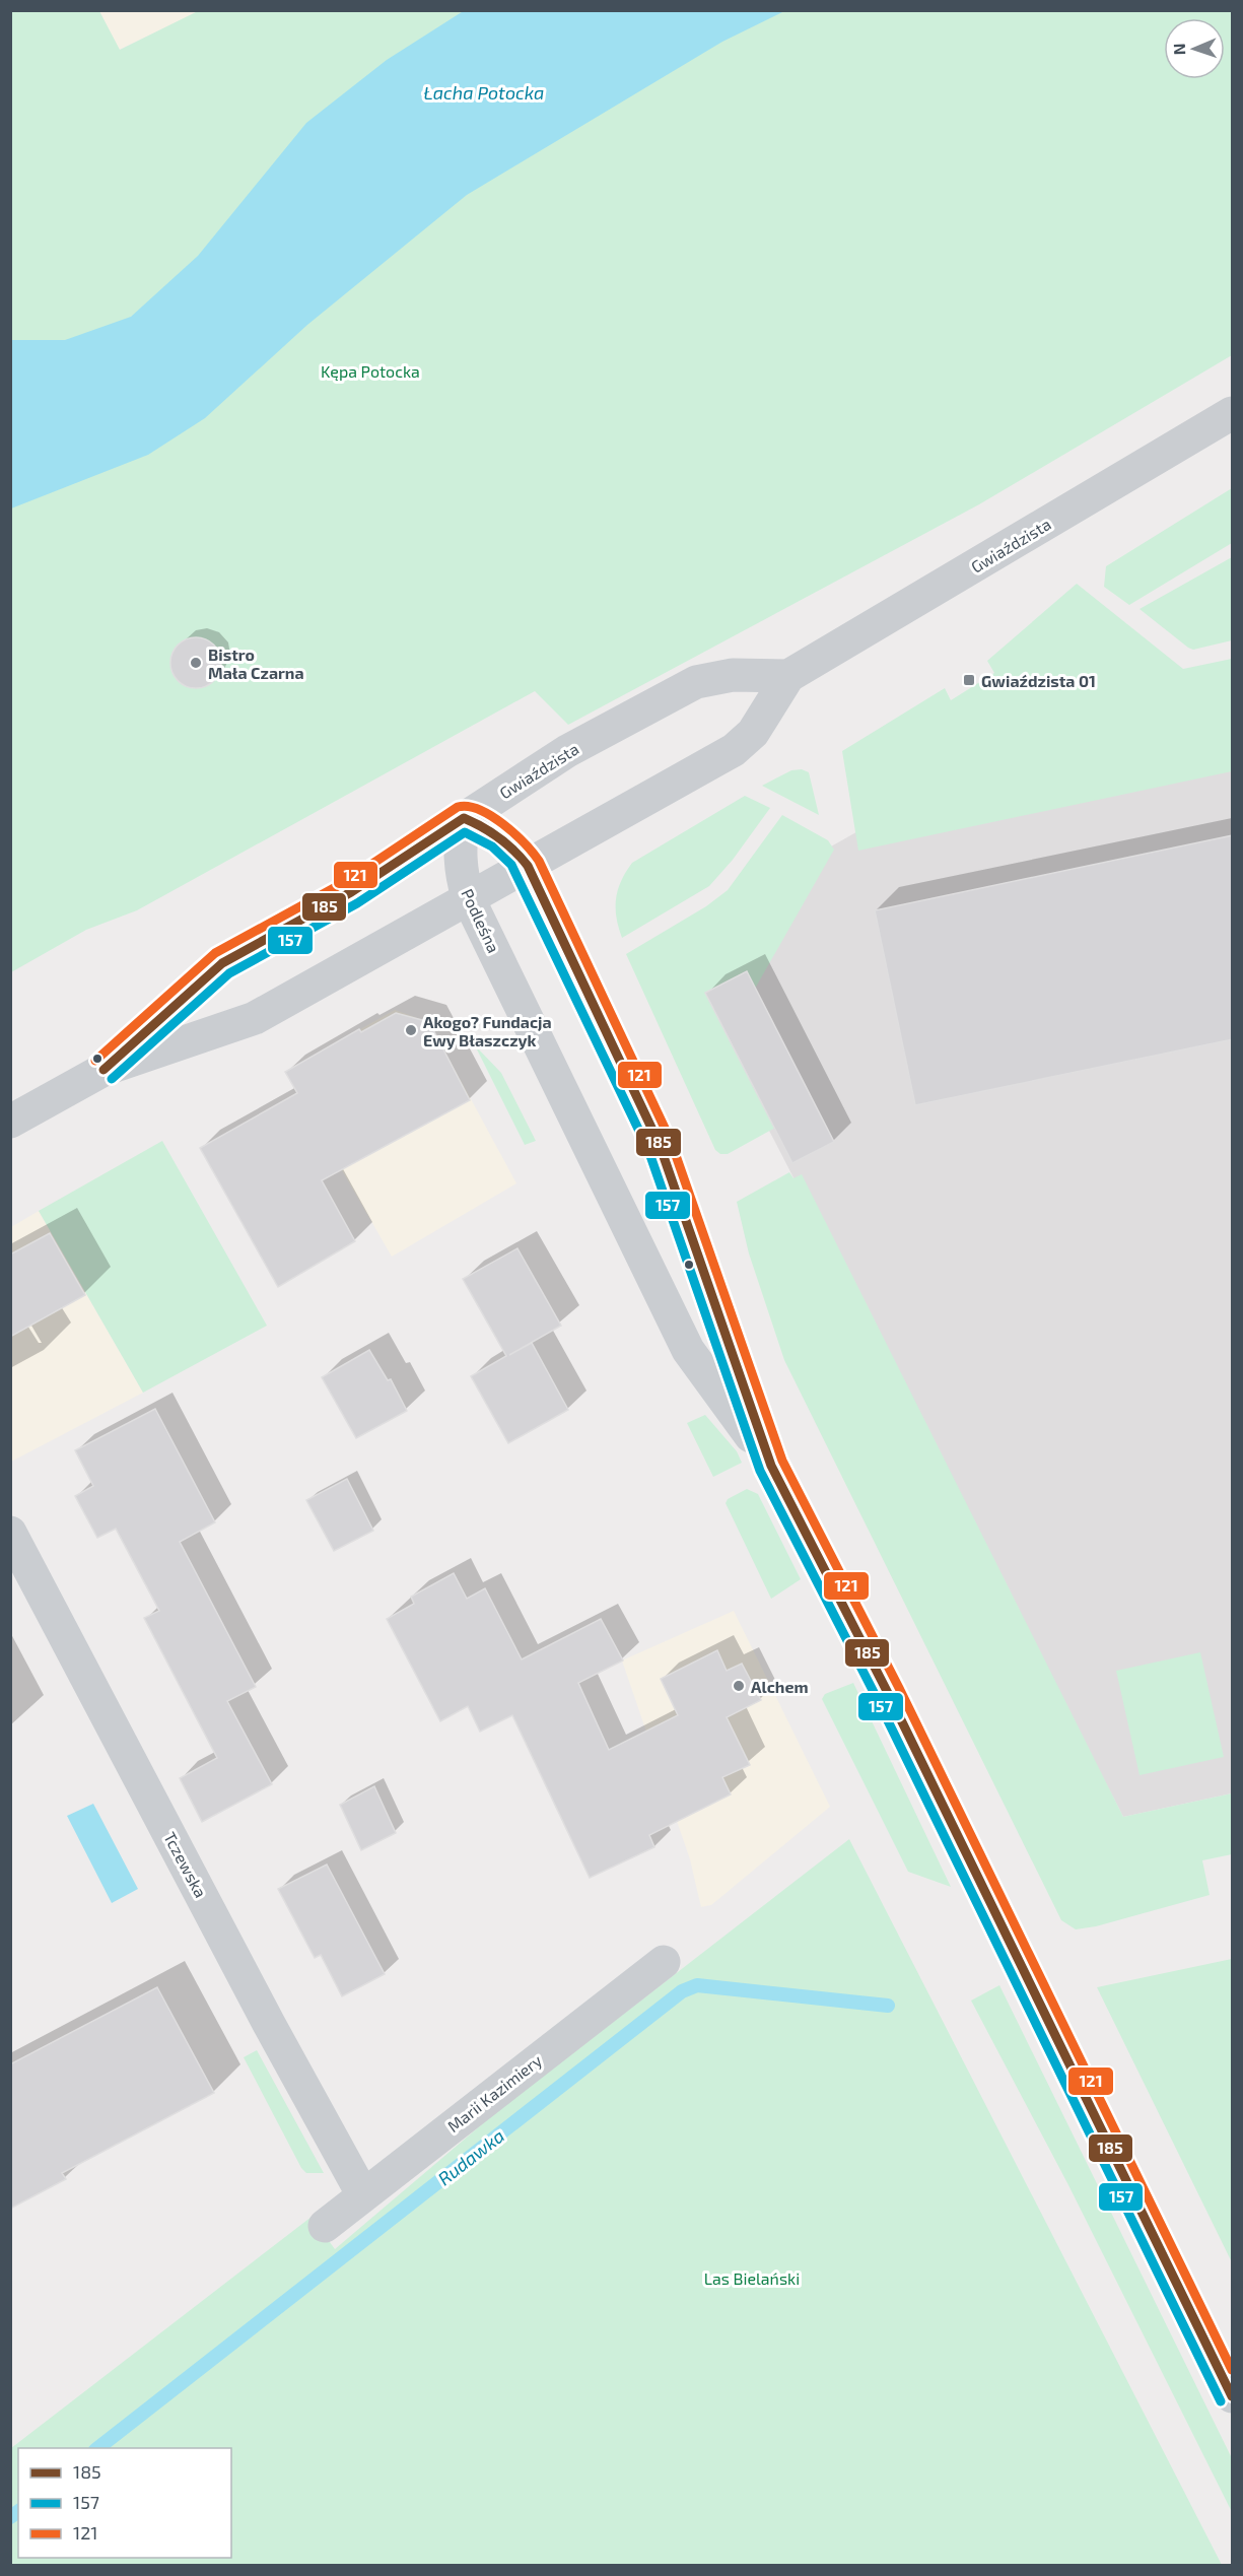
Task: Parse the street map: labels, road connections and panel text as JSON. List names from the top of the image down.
{
  "streets": {
    "street": [
      "Gwiaździsta",
      "Podleśna",
      "Tczewska",
      "Marii Kazimiery"
    ]
  },
  "crossings": [
    ["Gwiaździsta", "Podleśna"],
    ["Tczewska", "Marii Kazimiery"]
  ],
  "water": ["Łacha Potocka", "Rudawka"],
  "parks": ["Kępa Potocka", "Las Bielański"],
  "places": {
    "other": ["Bistro Mała Czarna", "Akogo? Fundacja Ewy Błaszczyk", "Alchem"],
    "transit": ["Gwiaździsta 01"]
  },
  "lines": ["transit line 121", "transit line 185", "transit line 157"],
  "legend": ["185", "157", "121"],
  "north": "left"
}
